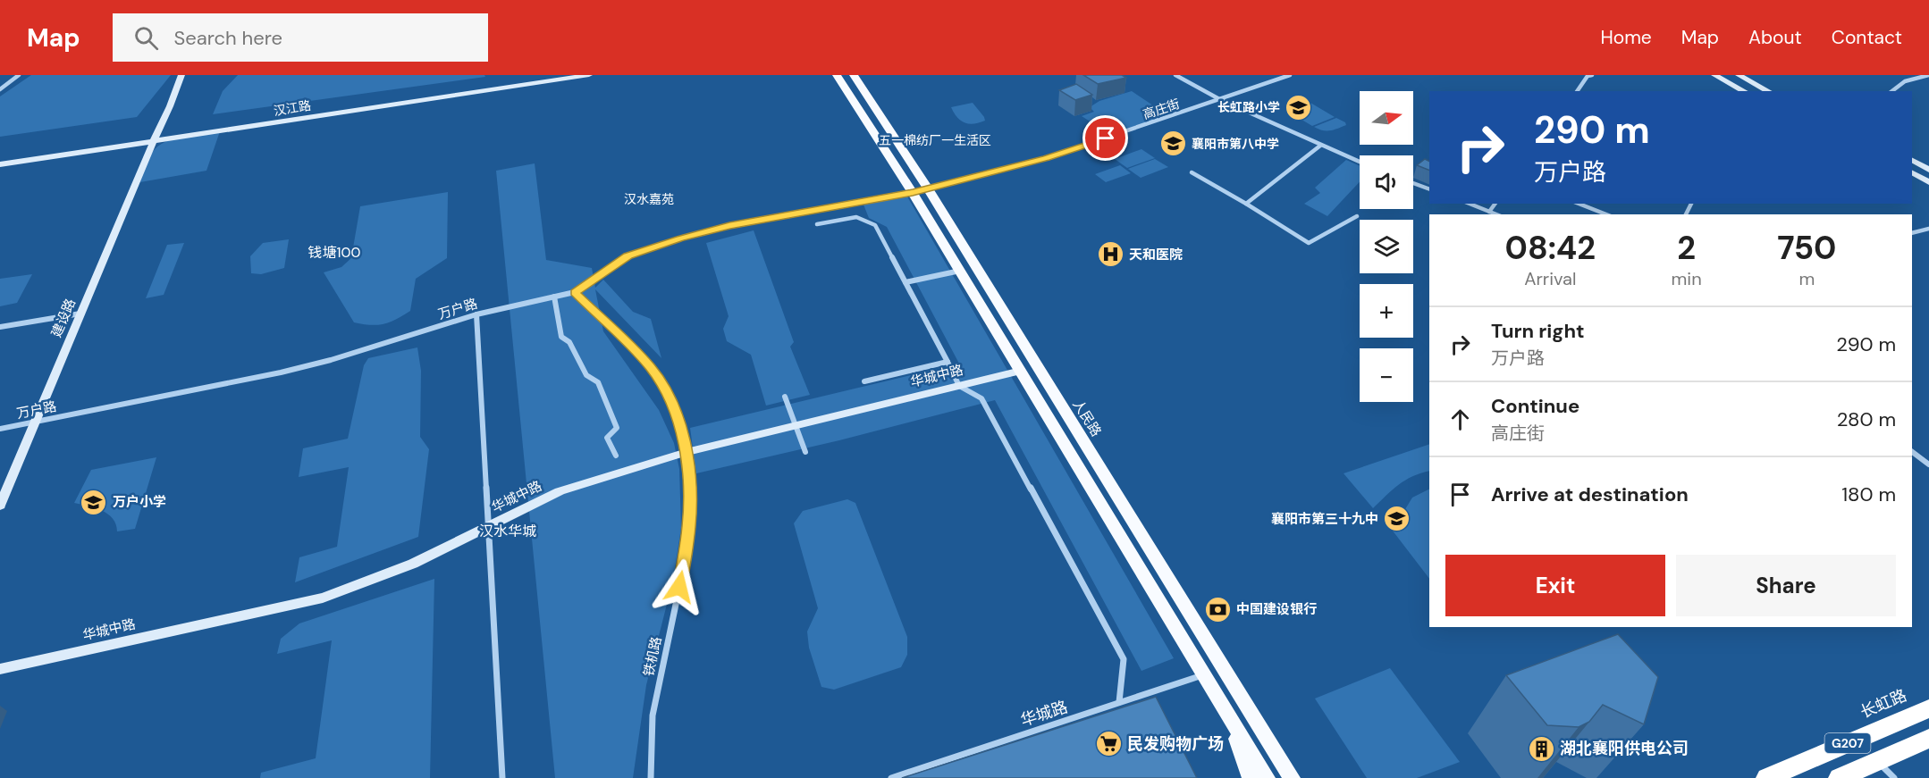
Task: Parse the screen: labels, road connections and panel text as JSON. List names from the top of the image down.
{
  "streets": {
    "highway": ["长虹路", "G207"],
    "main road": ["人民路"],
    "street": [
      "汉江路",
      "高庄街",
      "万户路",
      "建设路",
      "华城中路",
      "铁机路",
      "华城路"
    ]
  },
  "crossings": [
    ["汉江路", "建设路"],
    ["高庄街", "万户路"],
    ["高庄街", "人民路"],
    ["万户路", "建设路"],
    ["万户路", "铁机路"],
    ["华城中路", "铁机路"]
  ],
  "districts": [
    "五一棉纺厂一生活区",
    "汉水嘉苑",
    "钱塘100",
    "汉水华城"
  ],
  "places": {
    "school or university": [
      "长虹路小学",
      "襄阳市第八中学",
      "万户小学",
      "襄阳市第三十九中"
    ],
    "hospital": ["天和医院"],
    "bank": ["中国建设银行"],
    "supermarket": ["民发购物广场"],
    "building": ["湖北襄阳供电公司"]
  },
  "north": "right",
  "page": {
    "header": "Map",
    "search": "Search here",
    "nav": [
      "Home",
      "Map",
      "About",
      "Contact"
    ],
    "map_buttons": ["+", "−"],
    "turn": ["290 m", "万户路"],
    "eta": [
      "08:42",
      "Arrival",
      "2",
      "min",
      "750",
      "m"
    ],
    "list": [
      {
        "name": "Turn right",
        "note": "万户路",
        "value": "290 m"
      },
      {
        "name": "Continue",
        "note": "高庄街",
        "value": "280 m"
      },
      {
        "name": "Arrive at destination",
        "value": "180 m"
      }
    ],
    "buttons": ["Exit", "Share"]
  }
}
